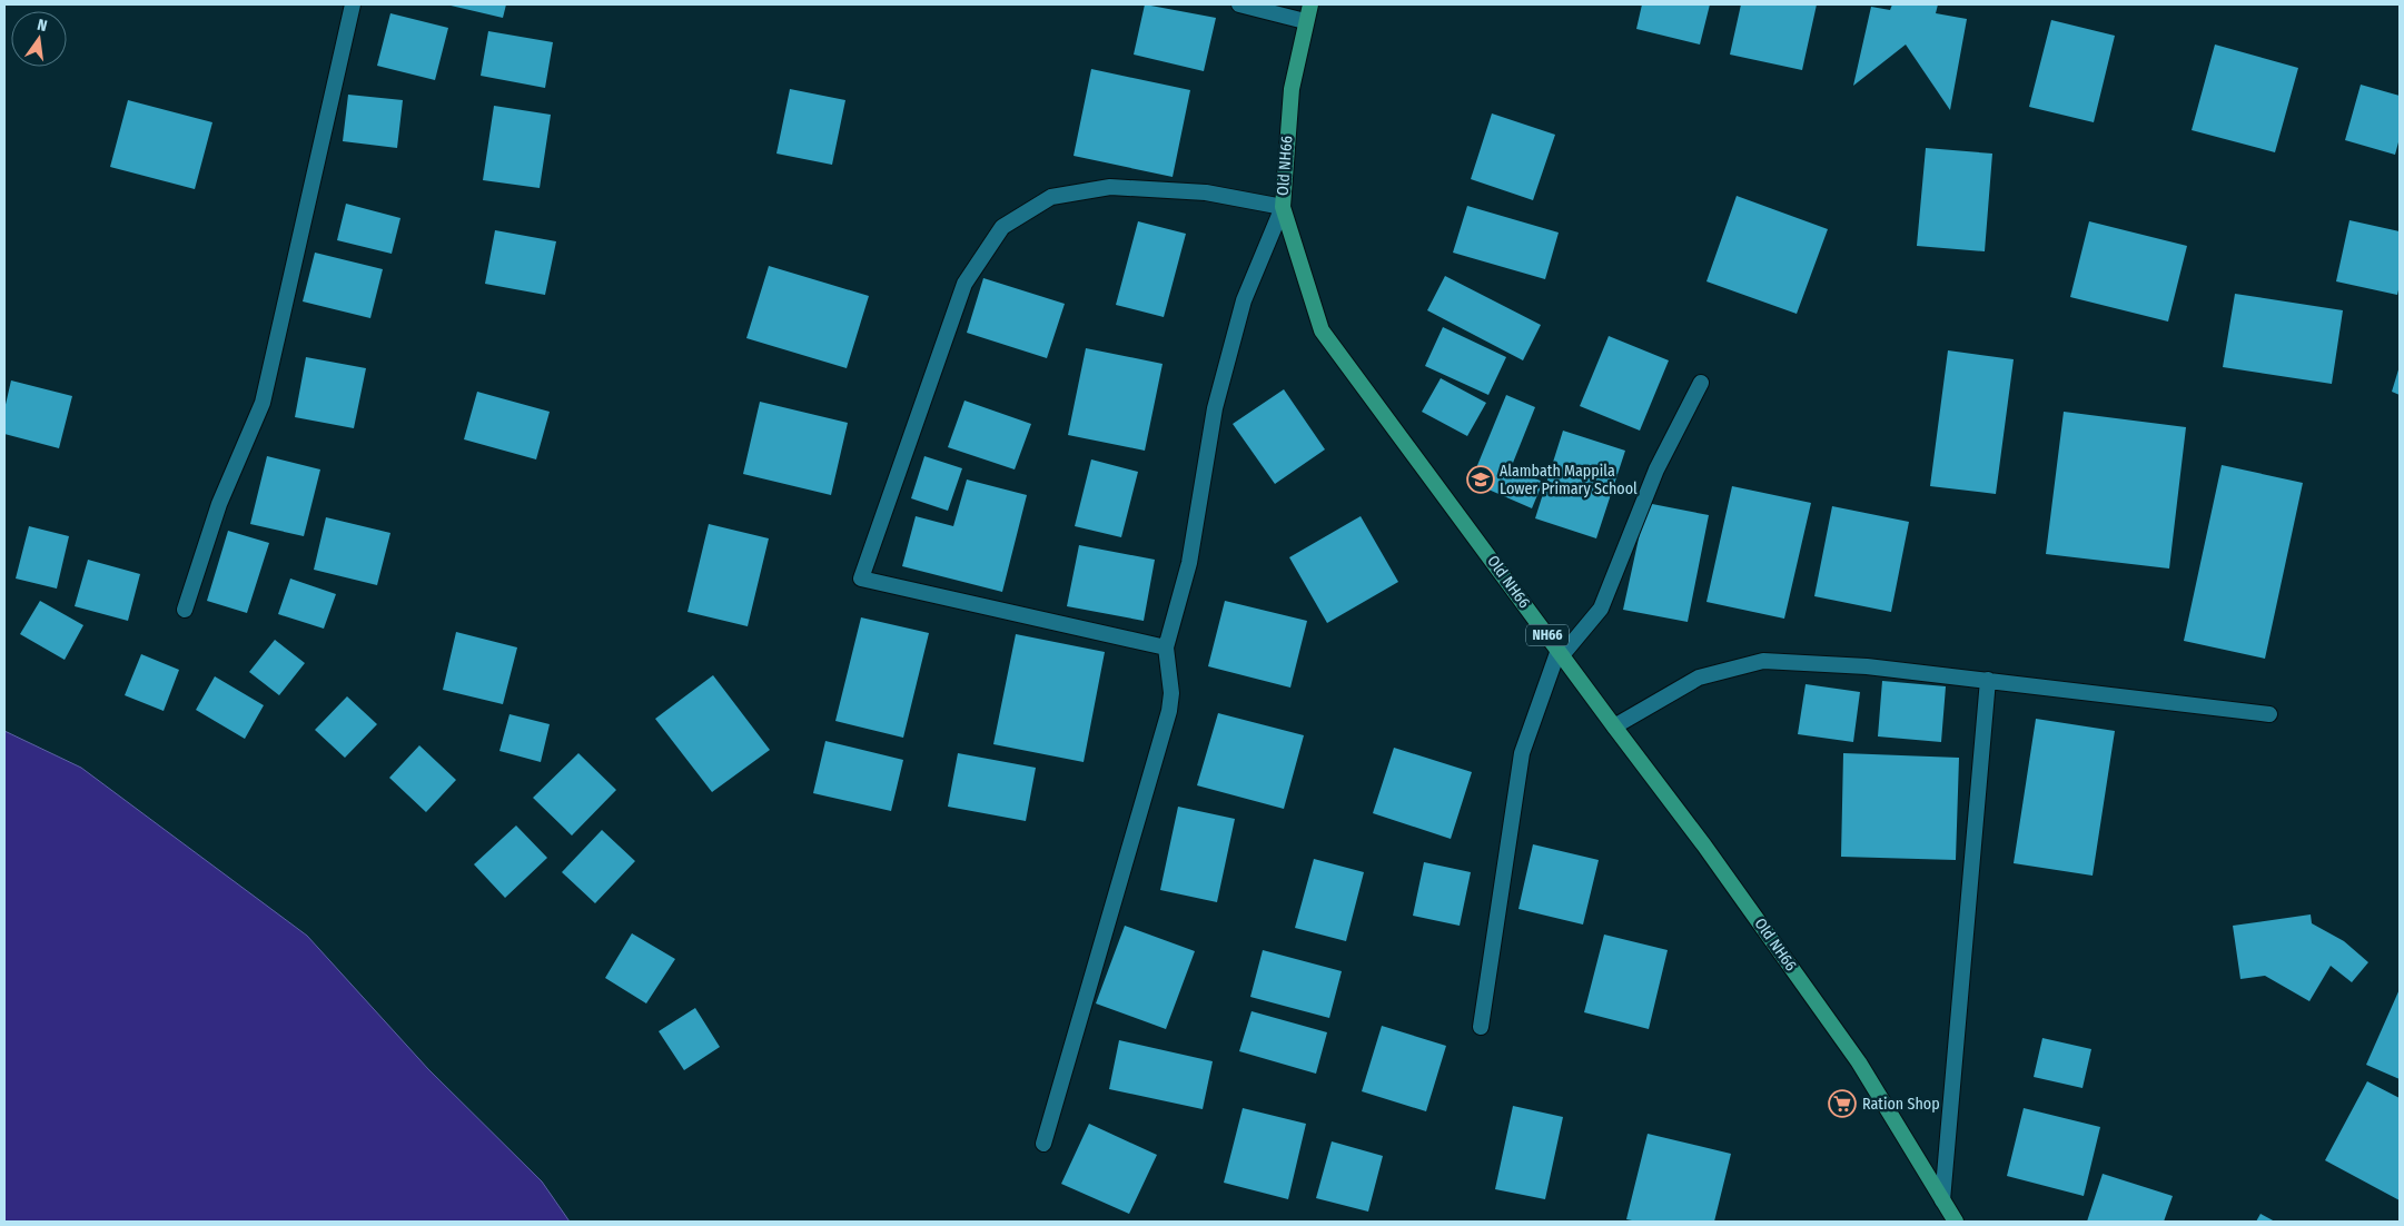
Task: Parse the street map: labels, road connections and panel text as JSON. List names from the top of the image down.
{
  "streets": {
    "main road": ["Old NH66", "NH66"]
  },
  "places": {
    "school or university": ["Alambath Mappila Lower Primary School"],
    "supermarket": ["Ration Shop"]
  },
  "north": "top"
}
